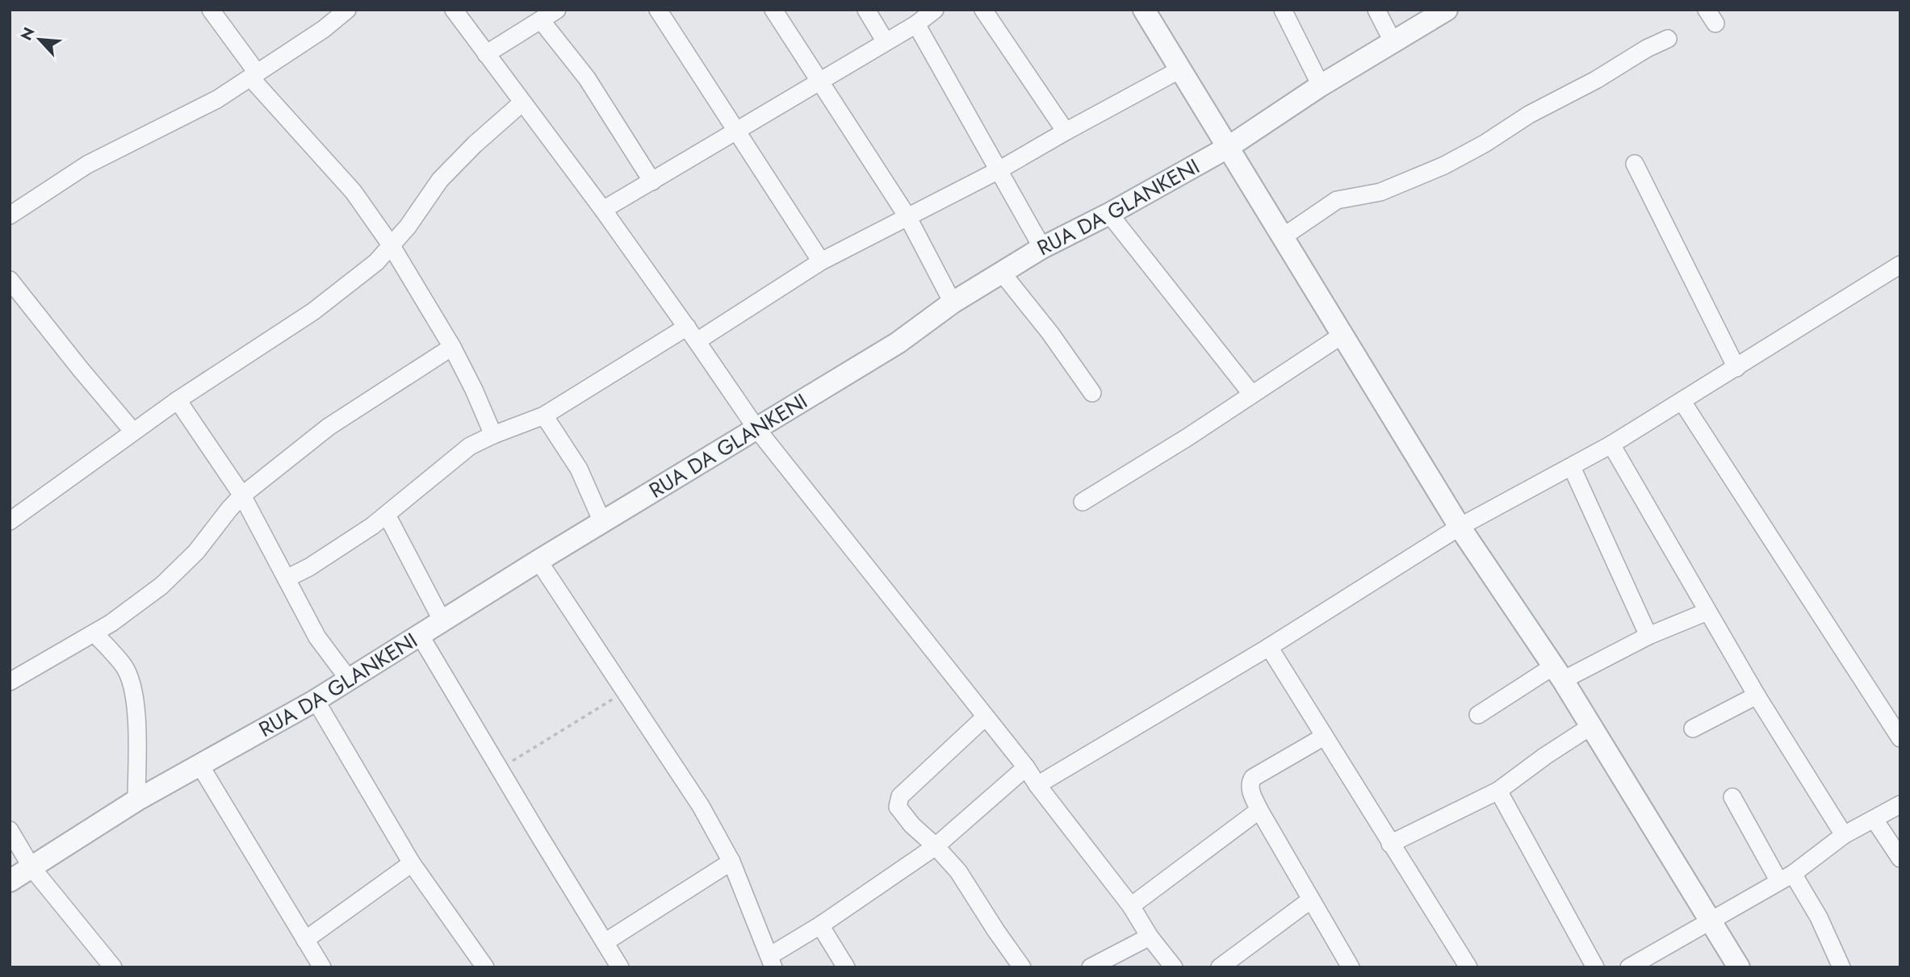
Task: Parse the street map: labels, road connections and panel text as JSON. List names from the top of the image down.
{
  "streets": {
    "street": ["RUA DA GLANKENI"]
  },
  "north": "top left"
}
